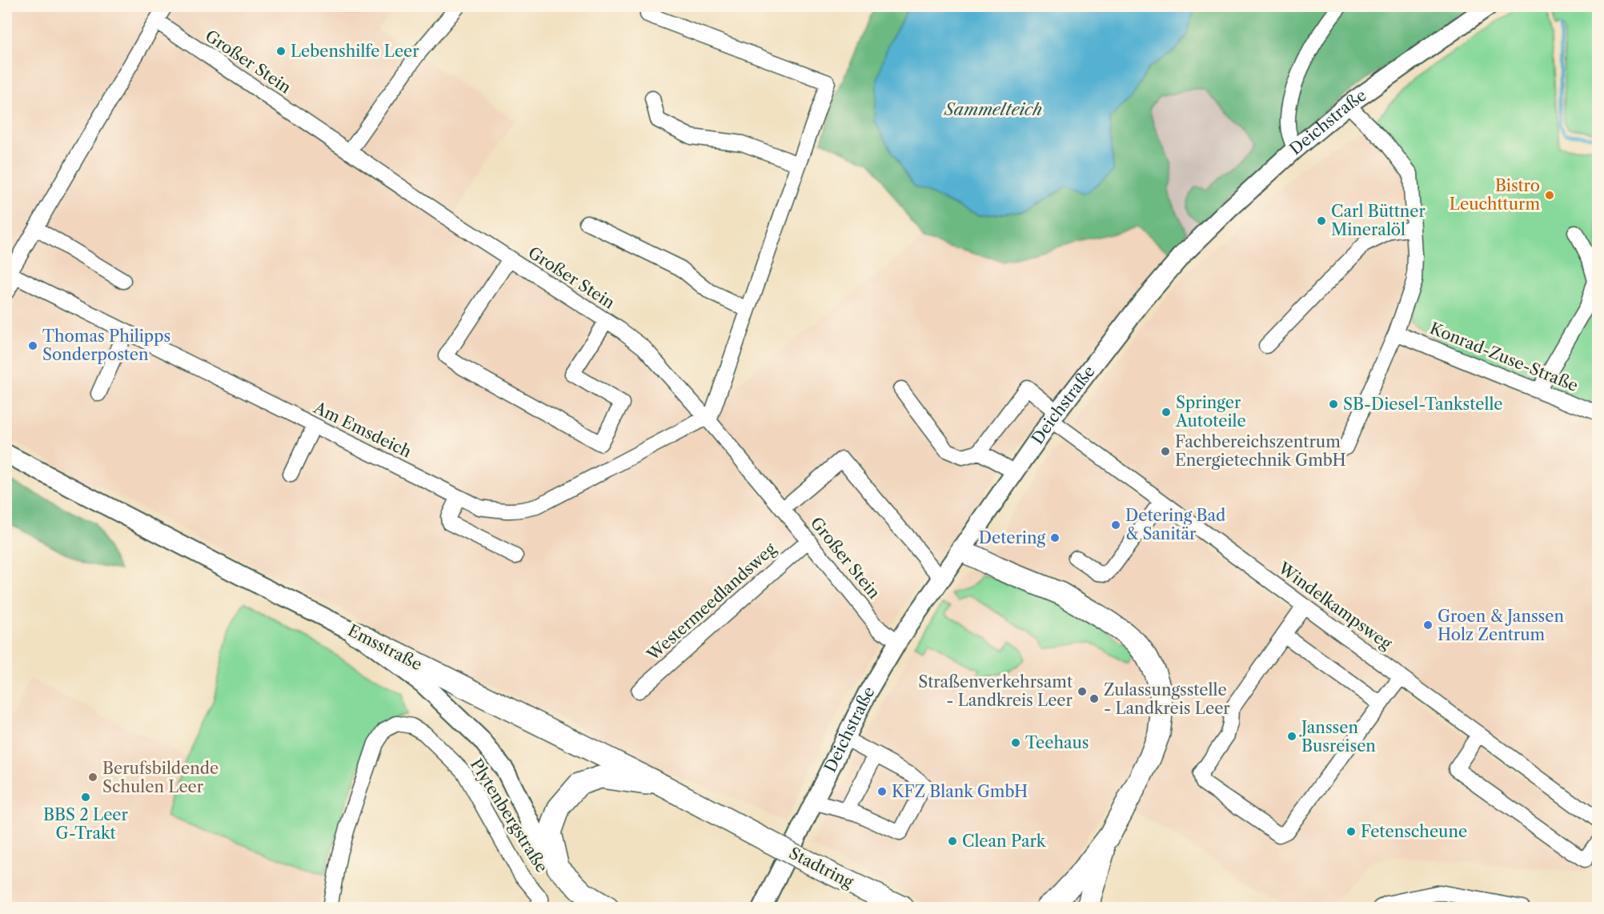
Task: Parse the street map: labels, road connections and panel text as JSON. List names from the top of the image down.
{
  "streets": {
    "highway": ["Emsstraße", "Stadtring"],
    "main road": ["Deichstraße"],
    "street": [
      "Großer Stein",
      "Konrad-Zuse-Straße",
      "Am Emsdeich",
      "Westermeedlandsweg",
      "Windelkampsweg",
      "Plytenbergstraße"
    ]
  },
  "crossings": [
    ["Großer Stein", "Deichstraße"],
    ["Großer Stein", "Am Emsdeich"],
    ["Großer Stein", "Westermeedlandsweg"],
    ["Deichstraße", "Windelkampsweg"],
    ["Emsstraße", "Stadtring"]
  ],
  "water": ["Sammelteich"],
  "places": [
    "Lebenshilfe Leer",
    "Bistro Leuchtturm",
    "Carl Büttner Mineralöl",
    "Thomas Philipps Sonderposten",
    "SB-Diesel-Tankstelle",
    "Springer Autoteile",
    "Fachbereichszentrum Energietechnik GmbH",
    "Detering Bad & Sanitär",
    "Detering",
    "Groen & Janssen Holz Zentrum",
    "Straßenverkehrsamt - Landkreis Leer",
    "Zulassungsstelle - Landkreis Leer",
    "Janssen Busreisen",
    "Teehaus",
    "Berufsbildende Schulen Leer",
    "KFZ Blank GmbH",
    "BBS 2 Leer G-Trakt",
    "Fetenscheune",
    "Clean Park"
  ]
}
